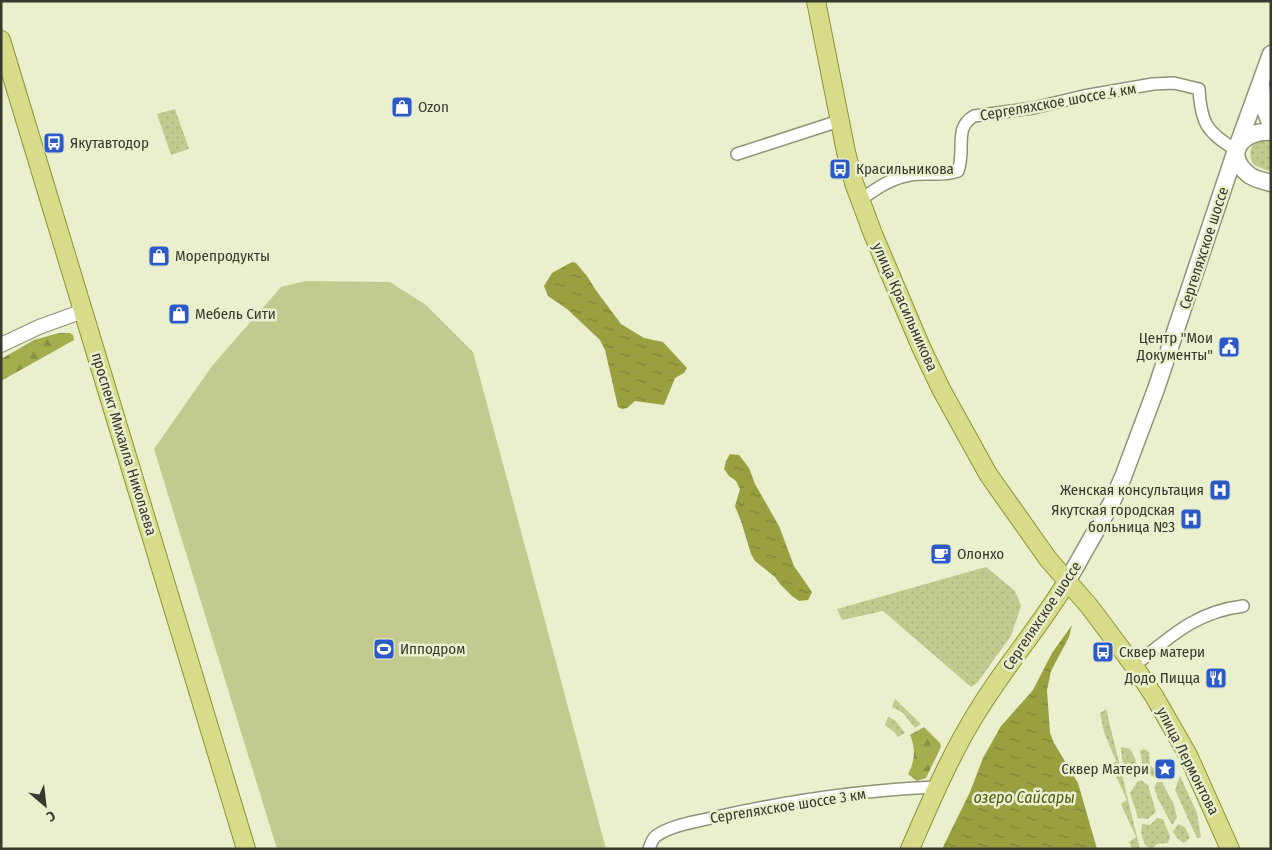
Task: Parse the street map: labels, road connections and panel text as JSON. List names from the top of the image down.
{
  "streets": {
    "main road": [
      "Сергеляхское шоссе",
      "улица Красильникова",
      "проспект Михаила Николаева",
      "улица Лермонтова"
    ],
    "street": ["Сергеляхское шоссе 4 км", "Сергеляхское шоссе 3 км"]
  },
  "crossings": [
    ["Сергеляхское шоссе 4 км", "Сергеляхское шоссе"],
    ["Сергеляхское шоссе 4 км", "улица Красильникова"],
    ["Сергеляхское шоссе", "улица Красильникова"],
    ["Сергеляхское шоссе", "улица Лермонтова"],
    ["Сергеляхское шоссе", "Сергеляхское шоссе 3 км"],
    ["улица Красильникова", "улица Лермонтова"]
  ],
  "water": ["озеро Сайсары"],
  "places": {
    "shop": ["Ozon", "Морепродукты", "Мебель Сити"],
    "bus stop": ["Якутавтодор", "Красильникова", "Сквер матери"],
    "public building": ["Центр \"Мои Документы\""],
    "hospital": ["Женская консультация", "Якутская городская больница №3"],
    "cafe": ["Олонхо"],
    "sports": ["Ипподром"],
    "restaurant": ["Додо Пицца"],
    "place": ["Сквер Матери"]
  },
  "north": "bottom right"
}
